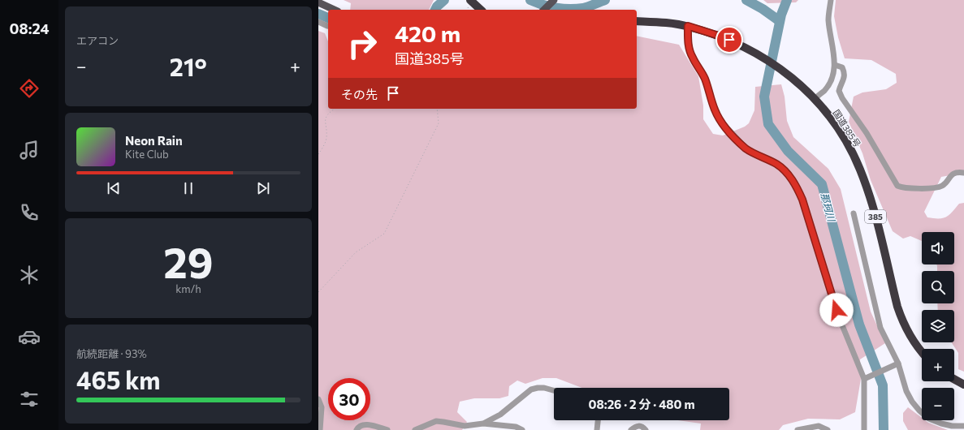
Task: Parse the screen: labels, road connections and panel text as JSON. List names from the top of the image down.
{
  "streets": {
    "highway": ["国道385号", "385"]
  },
  "water": ["那珂川"],
  "page": {
    "tabs": "08:24",
    "tile": [
      "エアコン",
      ["29", "km/h"],
      ["航続距離 · 93%", "465 km"]
    ],
    "turn": ["420 m", "国道385号"],
    "heat": ["−", "21°", "+"],
    "then": "その先",
    "song": ["Neon Rain", "Kite Club"],
    "map_buttons": ["+", "−"],
    "limit": "30",
    "trip": "08:26 · 2 分 · 480 m"
  }
}
